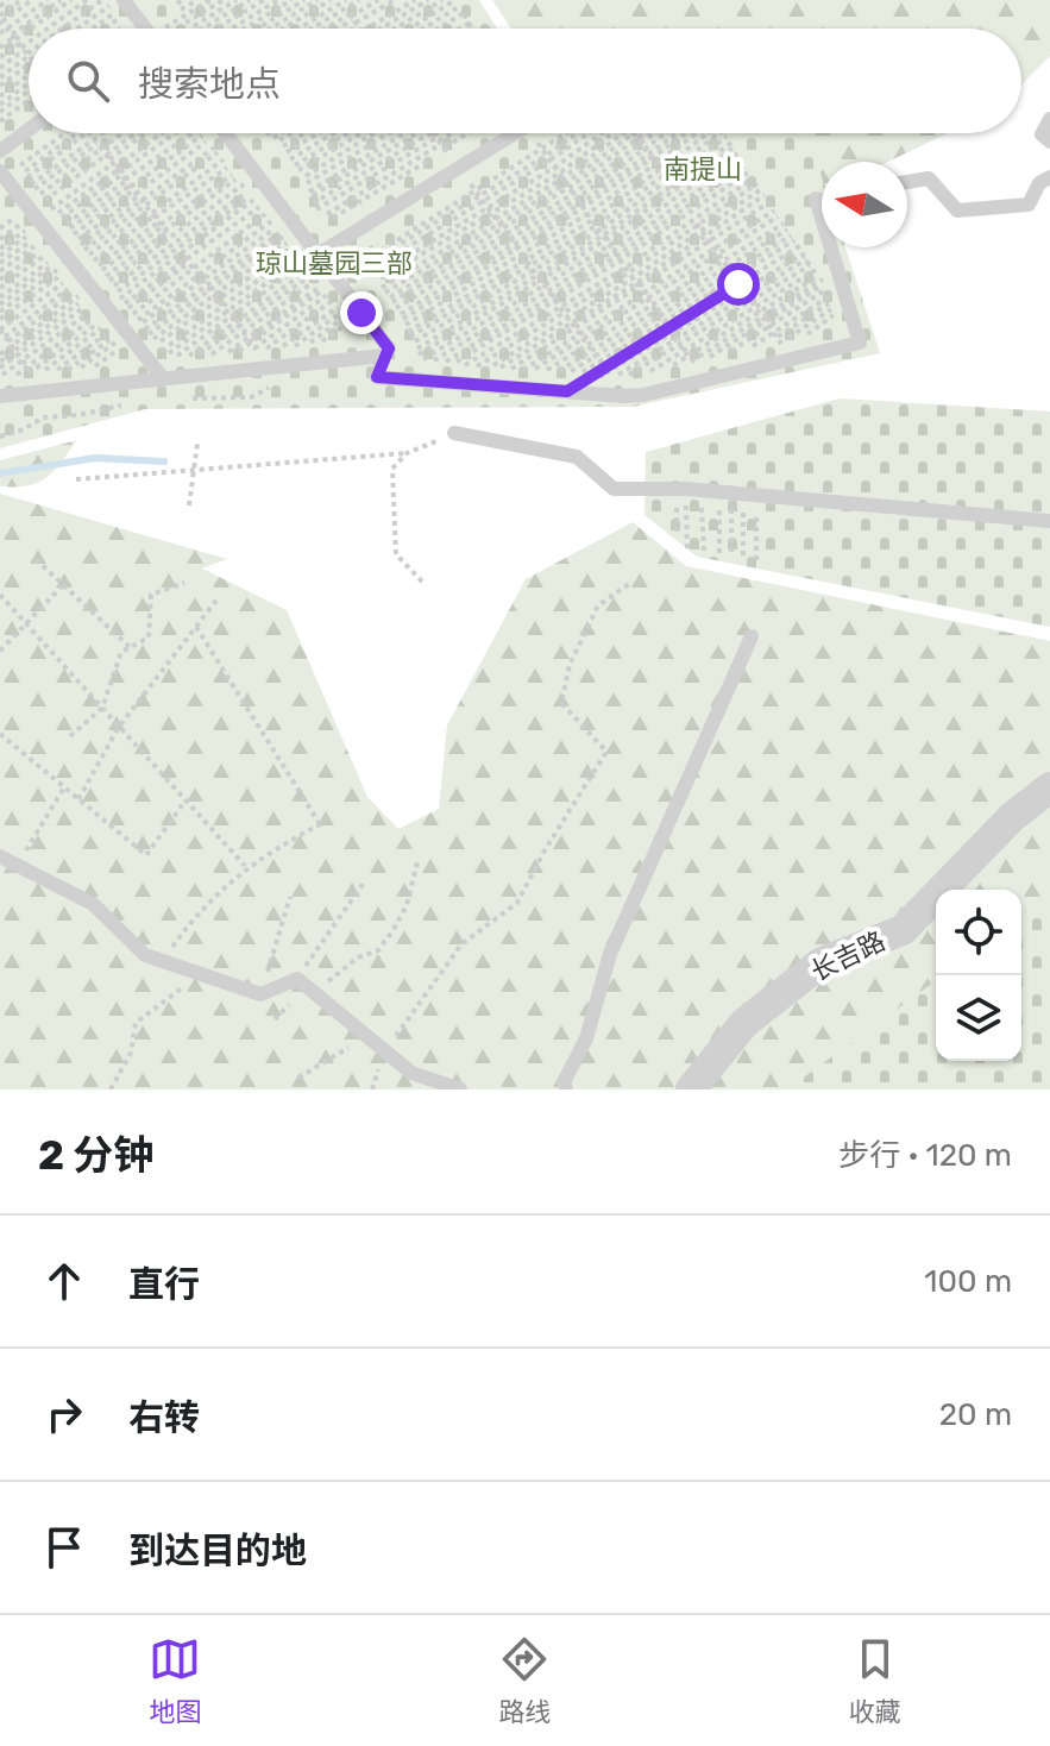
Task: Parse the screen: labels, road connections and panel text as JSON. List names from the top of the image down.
{
  "streets": {
    "street": ["长吉路"]
  },
  "parks": ["南提山", "琼山墓园三部"],
  "north": "left",
  "page": {
    "search": "搜索地点",
    "heading": ["2 分钟", "步行 · 120 m"],
    "list": [
      ["直行", "100 m"],
      ["右转", "20 m"],
      "到达目的地"
    ],
    "nav": ["地图", "路线", "收藏"]
  }
}
